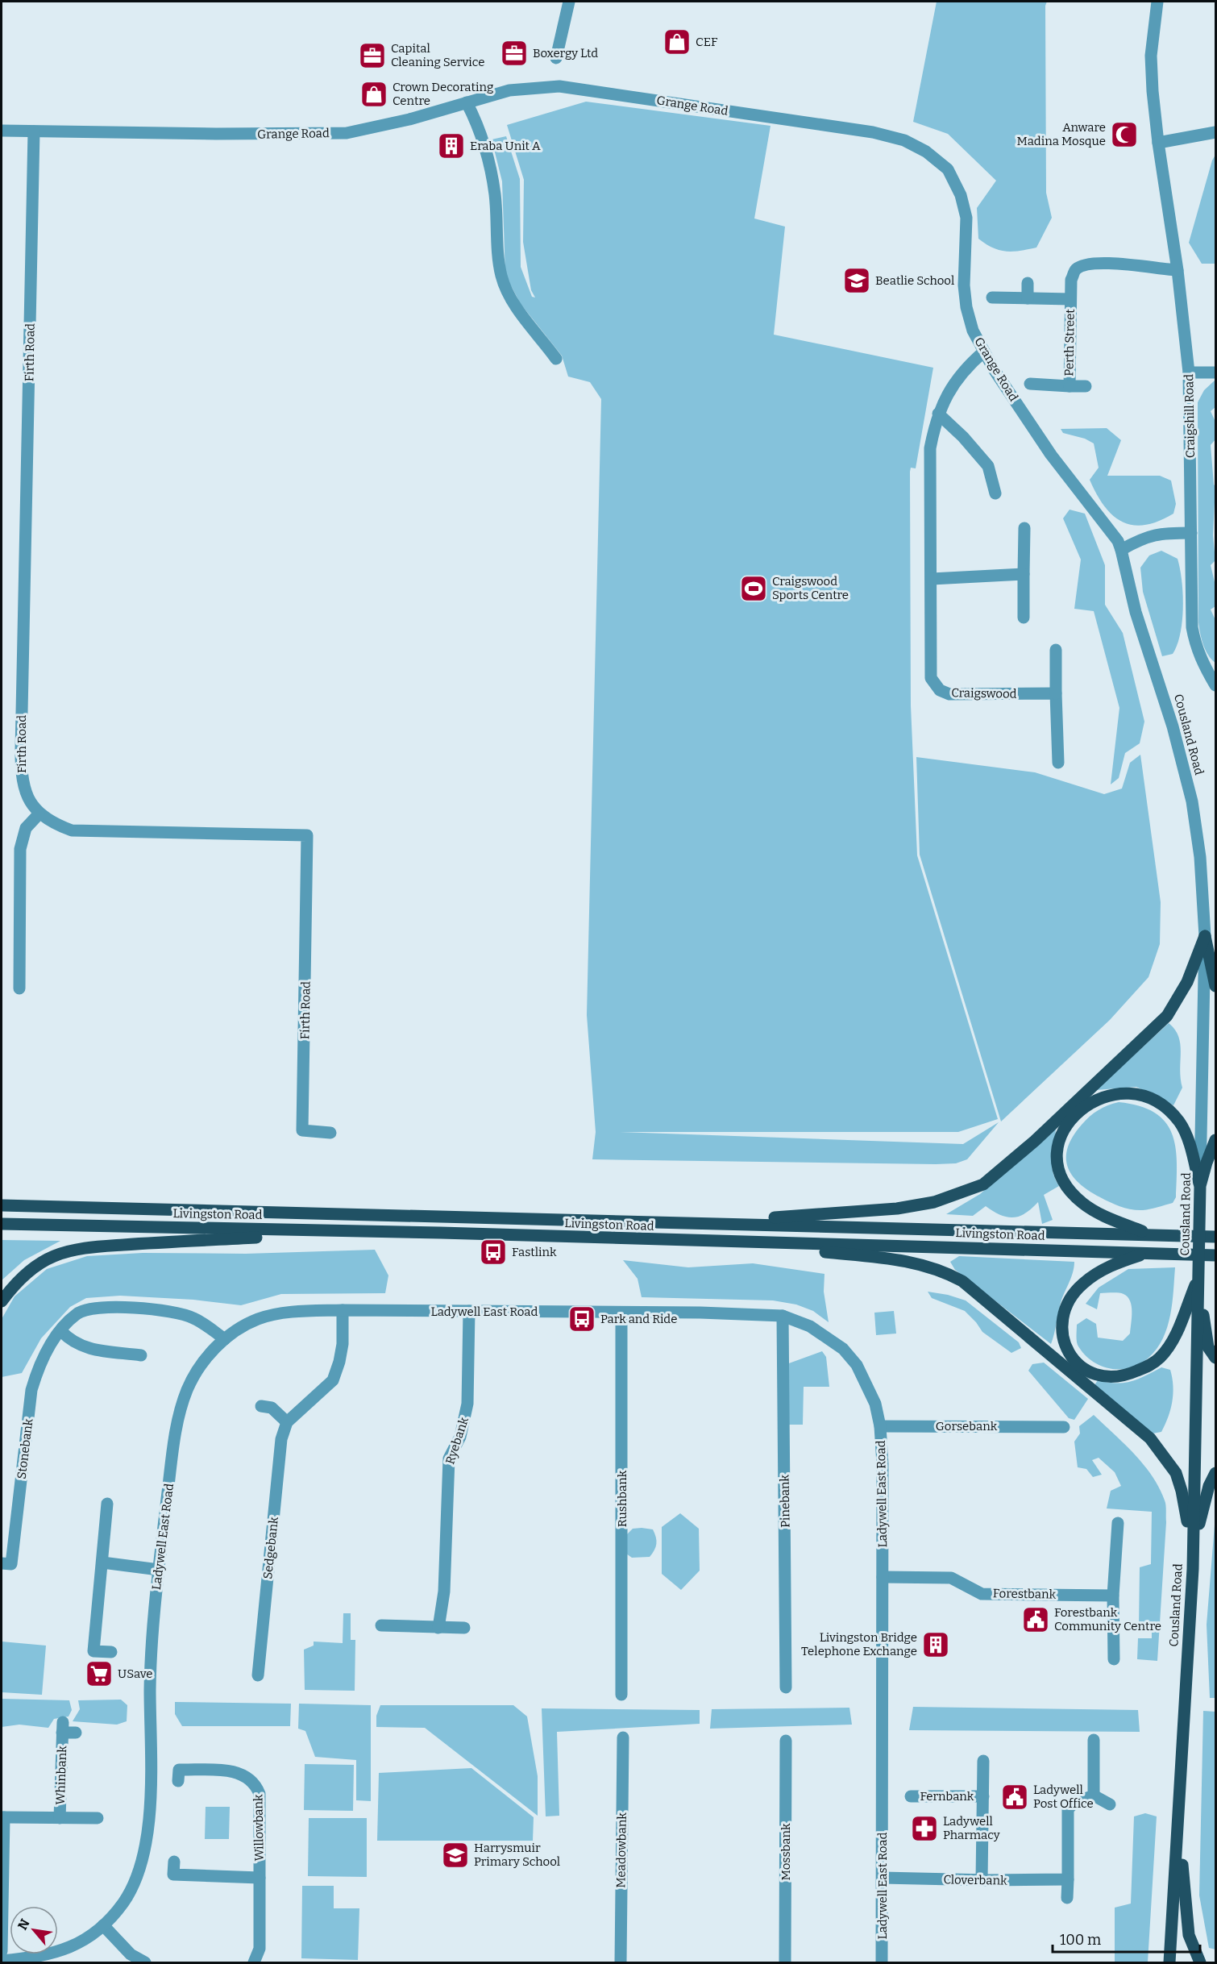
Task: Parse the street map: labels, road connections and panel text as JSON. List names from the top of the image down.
{
  "streets": {
    "main road": ["Cousland Road", "Livingston Road"],
    "street": [
      "Grange Road",
      "Perth Street",
      "Firth Road",
      "Craigshill Road",
      "Craigswood",
      "Ladywell East Road",
      "Gorsebank",
      "Ryebank",
      "Stonebank",
      "Rushbank",
      "Pinebank",
      "Sedgebank",
      "Forestbank",
      "Whinbank",
      "Fernbank",
      "Willowbank",
      "Meadowbank",
      "Mossbank",
      "Cloverbank"
    ]
  },
  "crossings": [
    ["Grange Road", "Firth Road"],
    ["Grange Road", "Craigswood"],
    ["Grange Road", "Cousland Road"],
    ["Perth Street", "Craigshill Road"],
    ["Ladywell East Road", "Gorsebank"],
    ["Ladywell East Road", "Ryebank"],
    ["Ladywell East Road", "Stonebank"],
    ["Ladywell East Road", "Rushbank"],
    ["Ladywell East Road", "Pinebank"],
    ["Ladywell East Road", "Forestbank"],
    ["Ladywell East Road", "Cloverbank"],
    ["Fernbank", "Cloverbank"]
  ],
  "places": {
    "shop": ["CEF", "Crown Decorating Centre"],
    "office": ["Boxergy Ltd", "Capital Cleaning Service"],
    "mosque": ["Anware Madina Mosque"],
    "building": ["Eraba Unit A", "Livingston Bridge Telephone Exchange"],
    "school or university": ["Beatlie School", "Harrysmuir Primary School"],
    "sports": ["Craigswood Sports Centre"],
    "bus stop": ["Fastlink", "Park and Ride"],
    "public building": ["Forestbank Community Centre", "Ladywell Post Office"],
    "supermarket": ["USave"],
    "pharmacy": ["Ladywell Pharmacy"]
  },
  "scale_bar": "100 m",
  "north": "top left"
}
